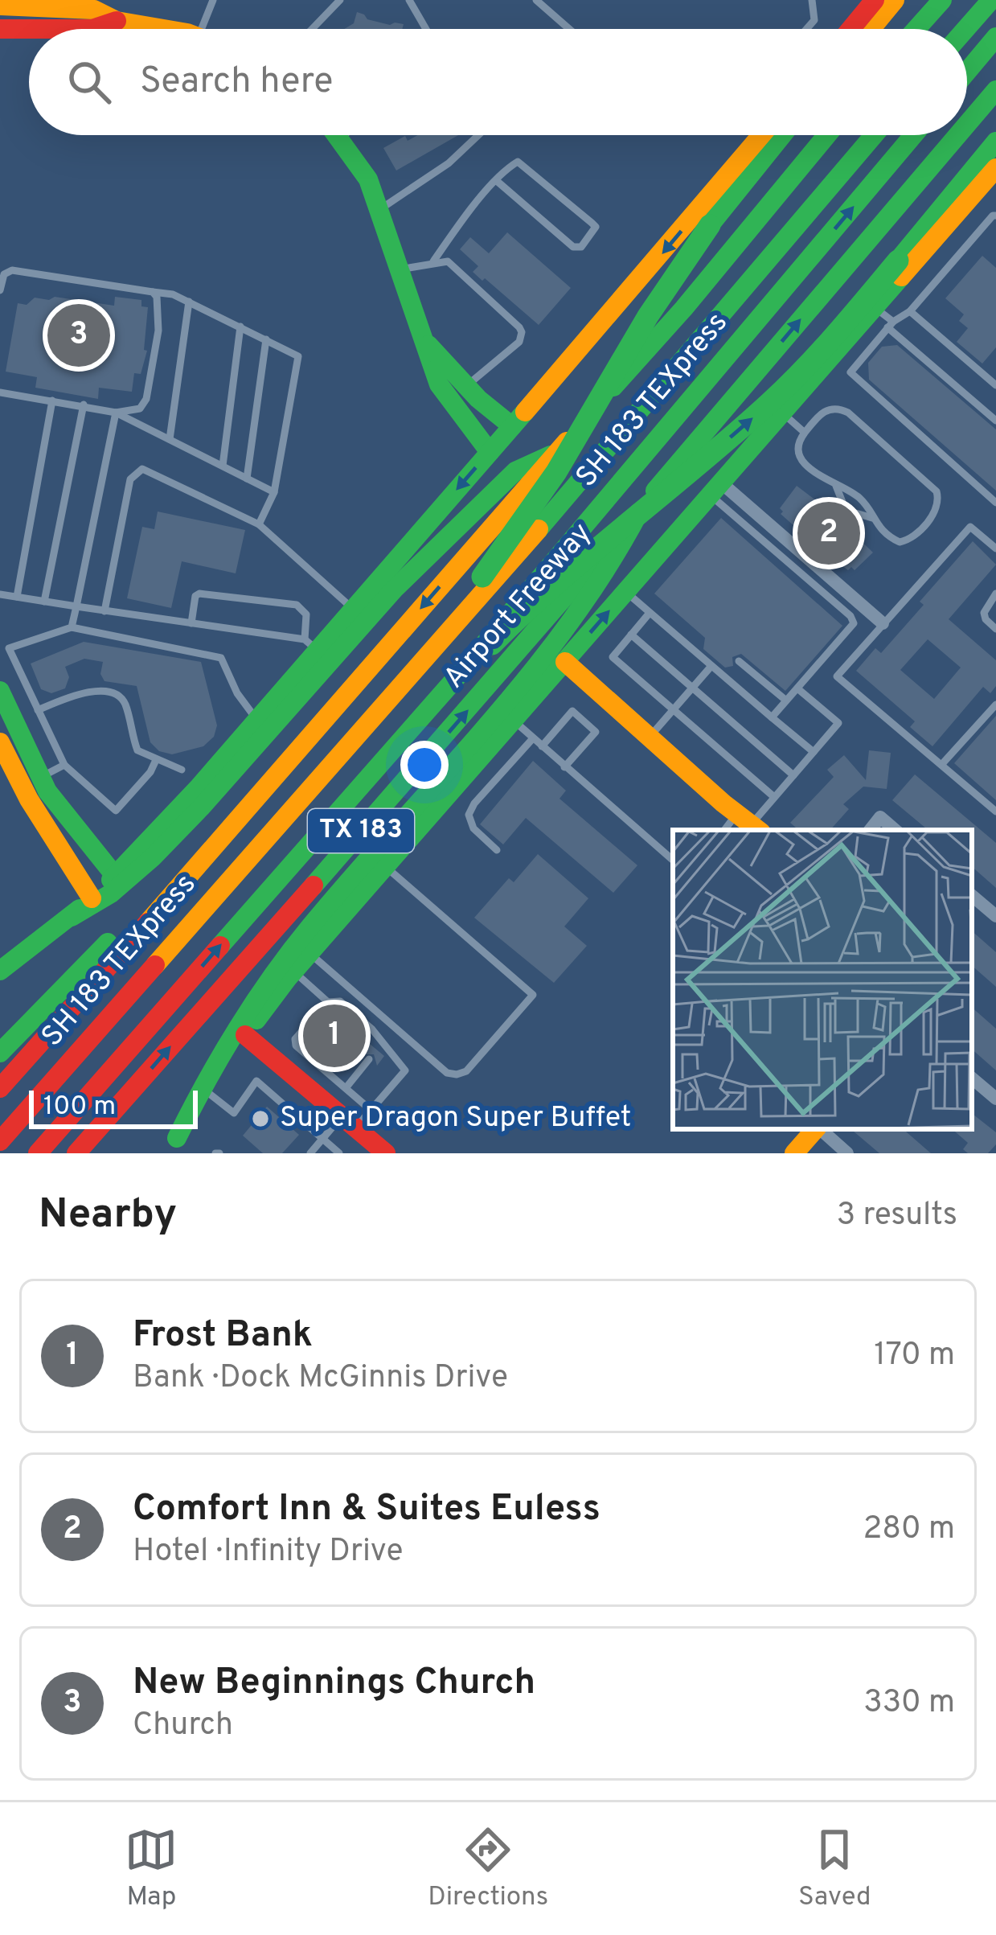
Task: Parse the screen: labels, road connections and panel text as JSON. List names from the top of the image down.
{
  "streets": {
    "main road": ["SH 183 TEXpress", "Airport Freeway", "TX 183"]
  },
  "places": ["Super Dragon Super Buffet"],
  "scale_bar": "100 m",
  "page": {
    "search": "Search here",
    "pins": ["3", "2", "1"],
    "scale": "100 m",
    "heading": ["Nearby", "3 results"],
    "list": [
      {
        "mark": "1",
        "name": "Frost Bank",
        "note": "Bank · Dock McGinnis Drive",
        "value": "170 m"
      },
      {
        "mark": "2",
        "name": "Comfort Inn & Suites Euless",
        "note": "Hotel · Infinity Drive",
        "value": "280 m"
      },
      {
        "mark": "3",
        "name": "New Beginnings Church",
        "note": "Church",
        "value": "330 m"
      }
    ],
    "nav": ["Map", "Directions", "Saved"]
  }
}
